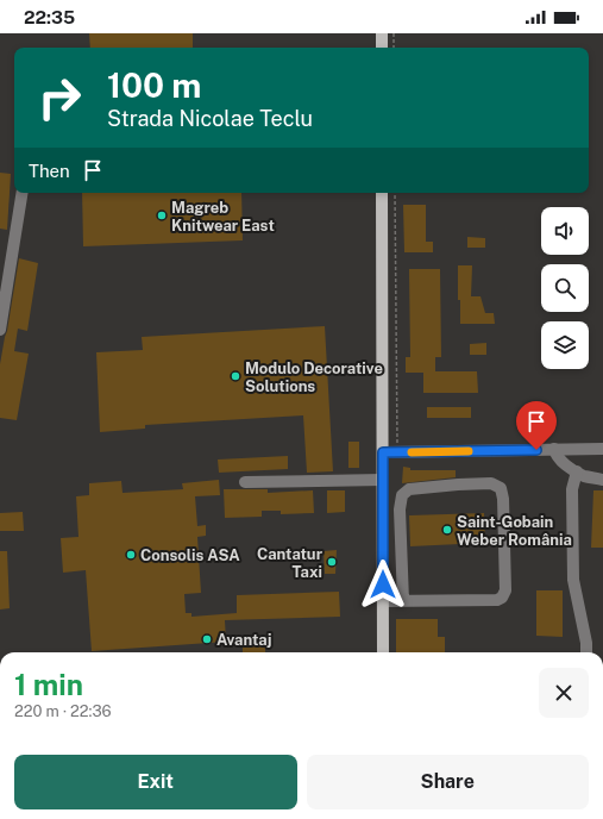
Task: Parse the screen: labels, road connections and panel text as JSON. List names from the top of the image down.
{
  "places": [
    "Magreb Knitwear East",
    "Modulo Decorative Solutions",
    "Saint-Gobain Weber România",
    "Consolis ASA",
    "Cantatur Taxi",
    "Avantaj"
  ],
  "page": {
    "status": "22:35",
    "turn": ["100 m", "Strada Nicolae Teclu"],
    "then": "Then",
    "heading": ["1 min", "220 m · 22:36"],
    "buttons": ["Exit", "Share"]
  }
}
